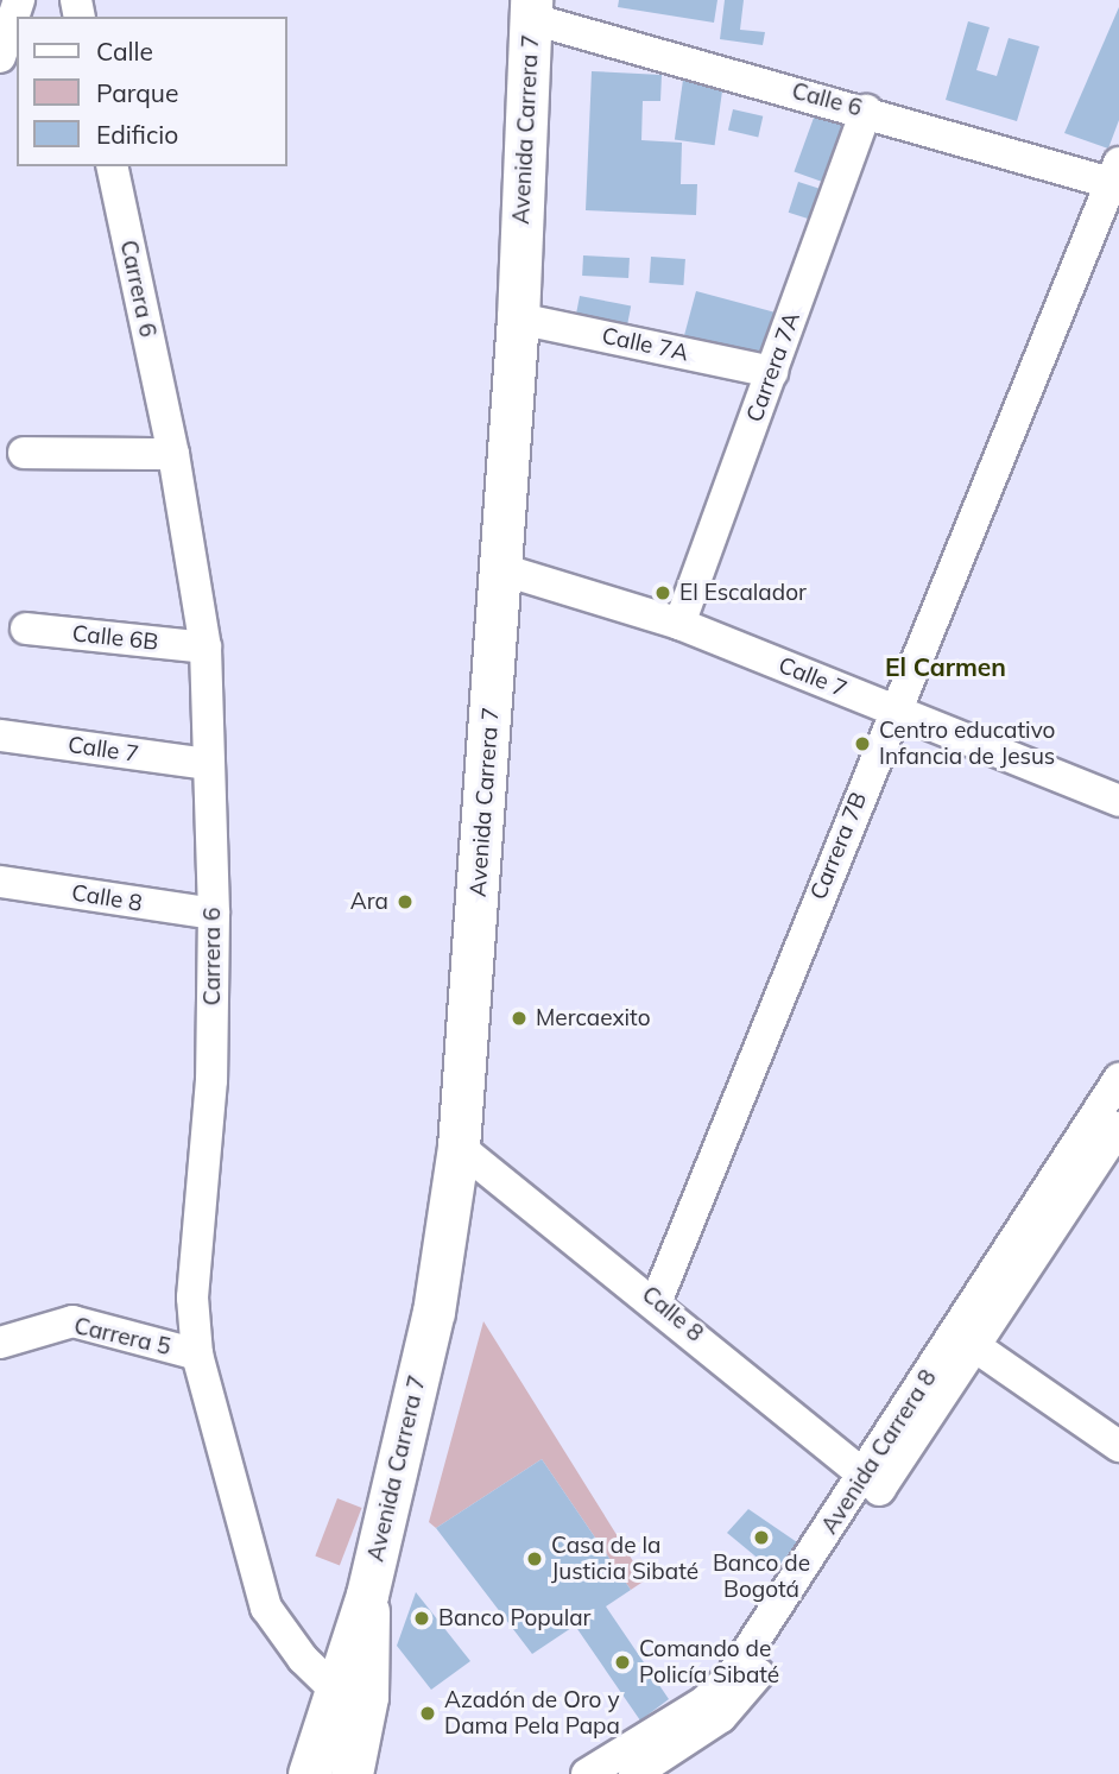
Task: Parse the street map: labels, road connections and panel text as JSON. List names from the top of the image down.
{
  "streets": {
    "main road": ["Avenida Carrera 7"],
    "street": [
      "Calle 6",
      "Carrera 6",
      "Calle 7A",
      "Carrera 7A",
      "Calle 6B",
      "Calle 7",
      "Carrera 7B",
      "Calle 8",
      "Carrera 5",
      "Avenida Carrera 8"
    ]
  },
  "crossings": [
    ["Calle 6", "Avenida Carrera 7"],
    ["Calle 6", "Carrera 7A"],
    ["Calle 6", "Carrera 7B"],
    ["Avenida Carrera 7", "Carrera 6"],
    ["Avenida Carrera 7", "Calle 7A"],
    ["Avenida Carrera 7", "Calle 7"],
    ["Avenida Carrera 7", "Calle 8"],
    ["Carrera 6", "Calle 6B"],
    ["Carrera 6", "Calle 7"],
    ["Carrera 6", "Calle 8"],
    ["Carrera 6", "Carrera 5"],
    ["Calle 7A", "Carrera 7A"],
    ["Carrera 7A", "Calle 7"],
    ["Calle 7", "Carrera 7B"],
    ["Carrera 7B", "Calle 8"],
    ["Calle 8", "Avenida Carrera 8"]
  ],
  "districts": ["El Carmen"],
  "places": [
    "El Escalador",
    "Centro educativo Infancia de Jesus",
    "Ara",
    "Mercaexito",
    "Banco de Bogotá",
    "Casa de la Justicia Sibaté",
    "Banco Popular",
    "Comando de Policía Sibaté",
    "Azadón de Oro y Dama Pela Papa"
  ],
  "legend": ["Calle", "Parque", "Edificio"]
}
